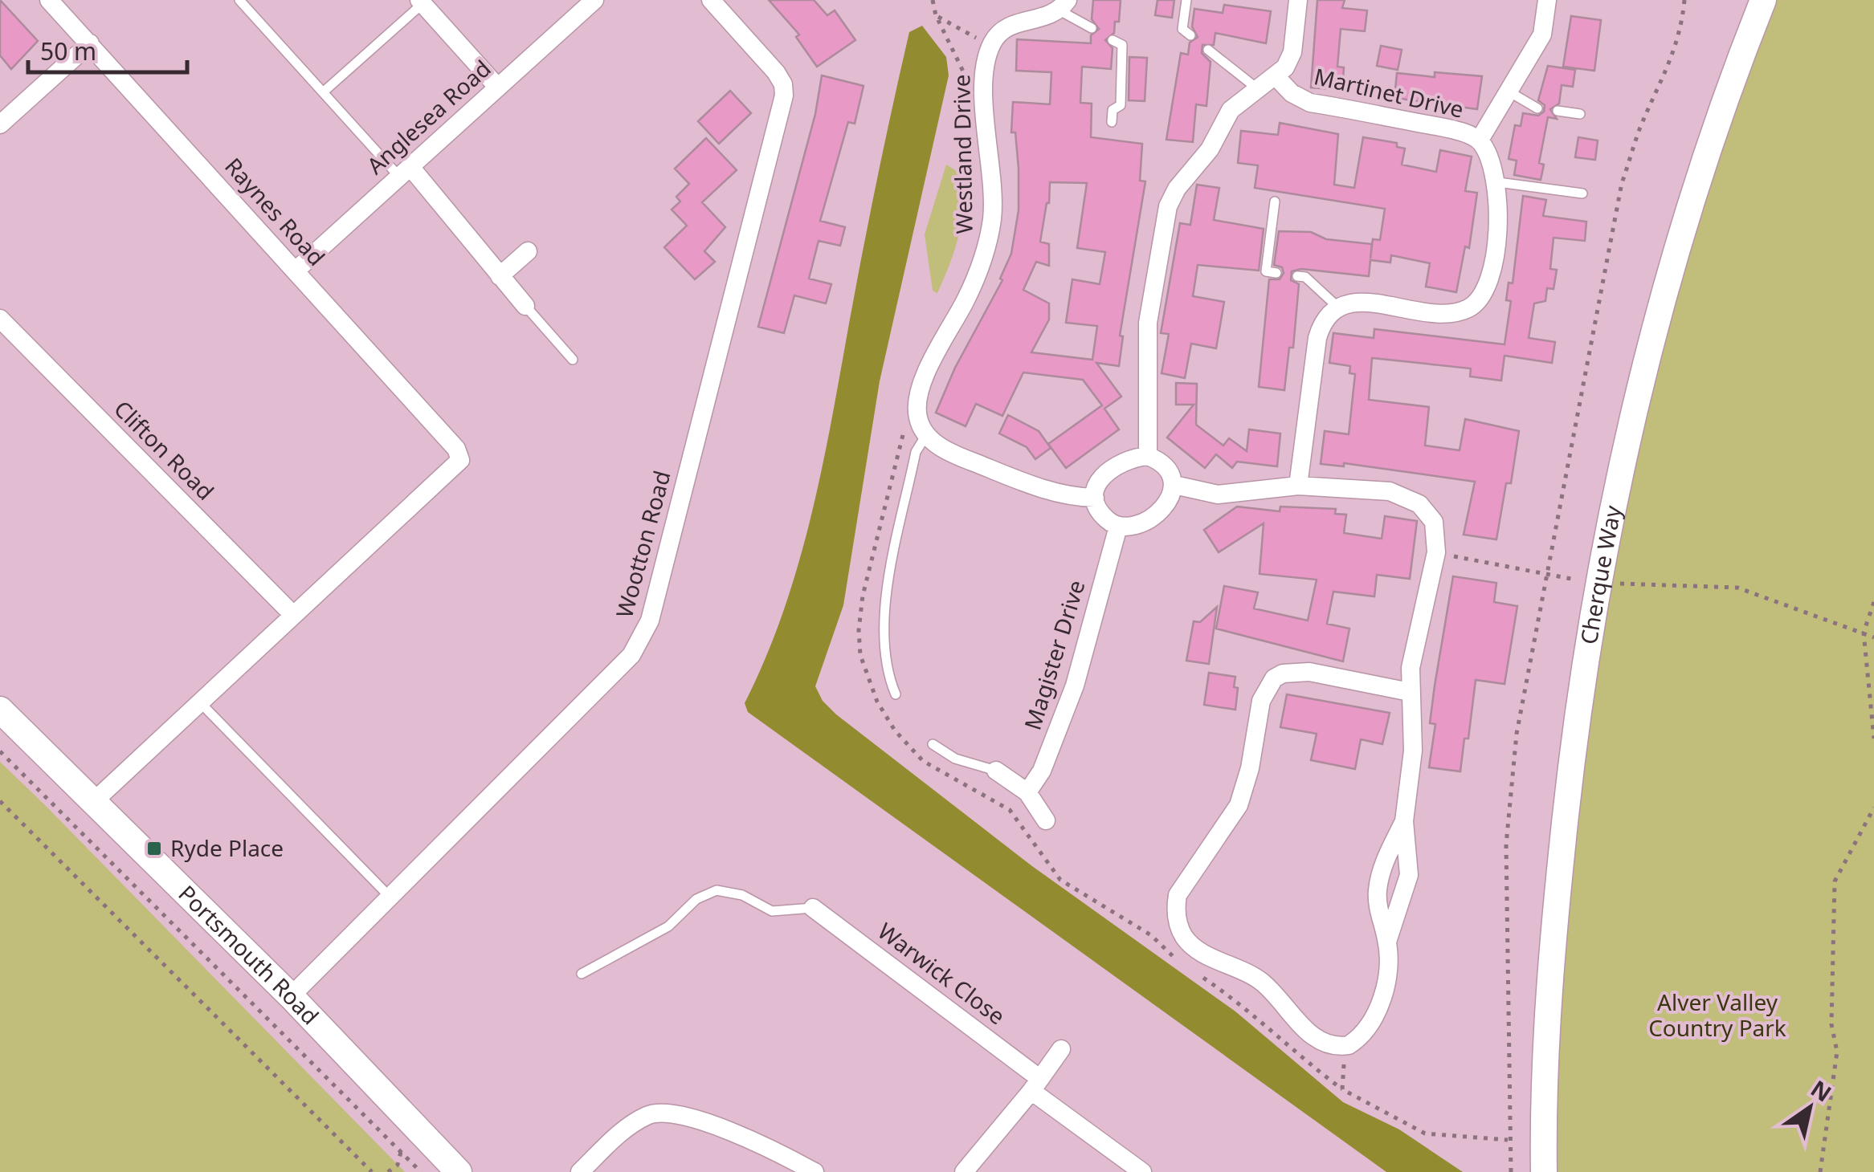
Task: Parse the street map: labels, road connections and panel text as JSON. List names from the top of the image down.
{
  "streets": {
    "street": [
      "Martinet Drive",
      "Anglesea Road",
      "Westland Drive",
      "Raynes Road",
      "Clifton Road",
      "Wootton Road",
      "Cherque Way",
      "Magister Drive",
      "Portsmouth Road",
      "Warwick Close"
    ]
  },
  "crossings": [
    ["Anglesea Road", "Raynes Road"],
    ["Raynes Road", "Clifton Road"],
    ["Wootton Road", "Portsmouth Road"]
  ],
  "parks": ["Alver Valley Country Park"],
  "places": {
    "transit": ["Ryde Place"]
  },
  "scale_bar": "50 m",
  "north": "top right"
}
